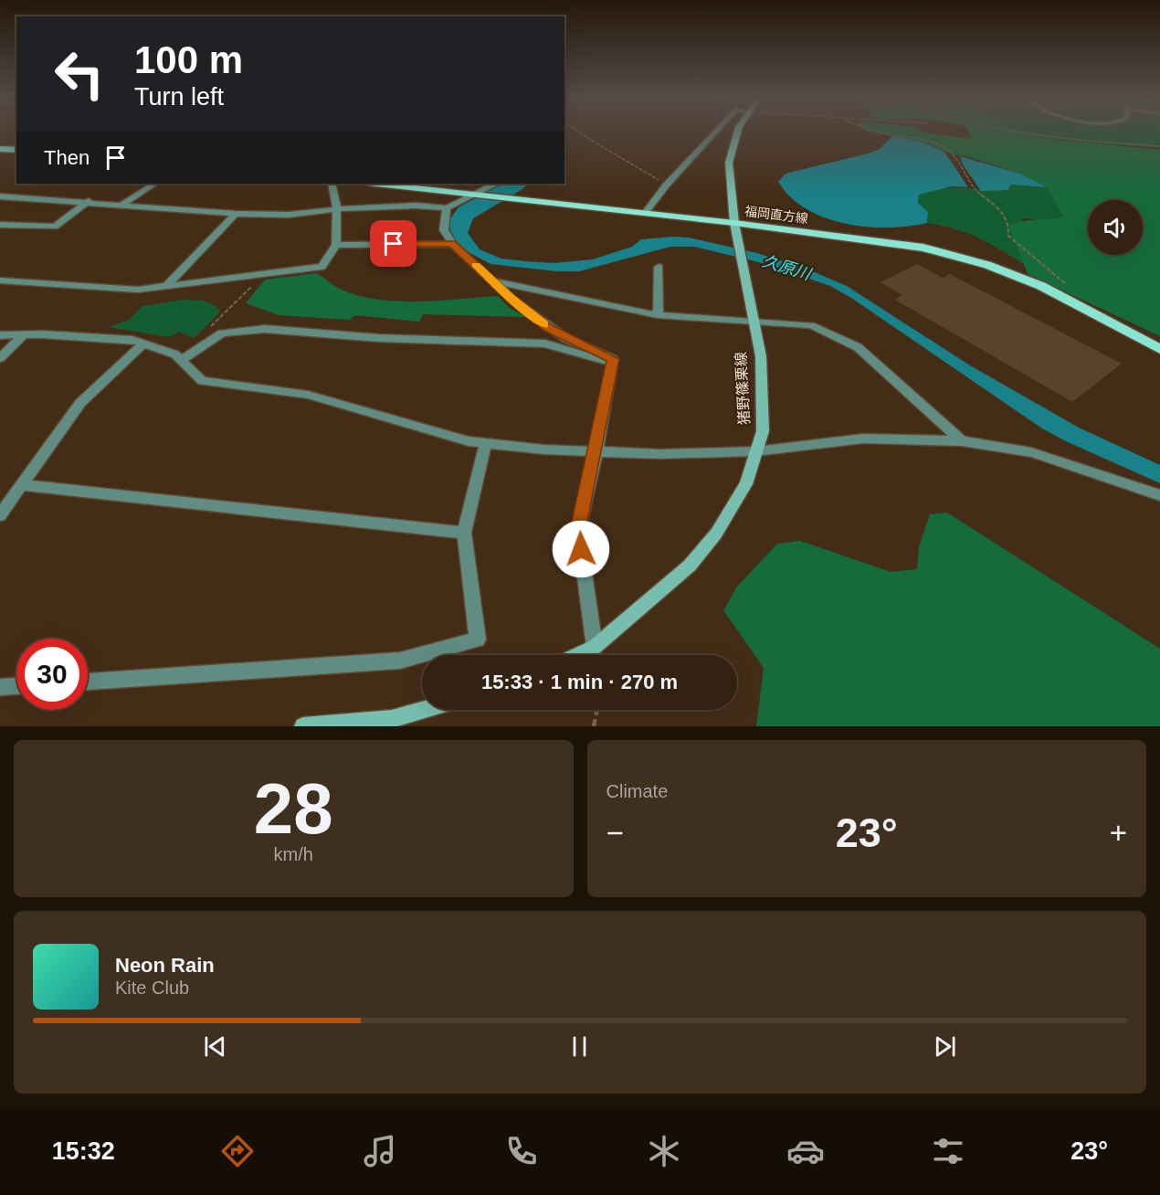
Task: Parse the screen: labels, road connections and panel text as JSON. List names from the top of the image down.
{
  "streets": {
    "main road": ["福岡直方線", "猪野篠栗線"]
  },
  "crossings": [
    ["福岡直方線", "猪野篠栗線"]
  ],
  "water": ["久原川"],
  "page": {
    "turn": ["100 m", "Turn left"],
    "then": "Then",
    "limit": "30",
    "trip": "15:33 · 1 min · 270 m",
    "tile": [
      ["28", "km/h"],
      "Climate"
    ],
    "heat": ["−", "23°", "+"],
    "song": ["Neon Rain", "Kite Club"],
    "tabs": ["15:32", "23°"]
  }
}
